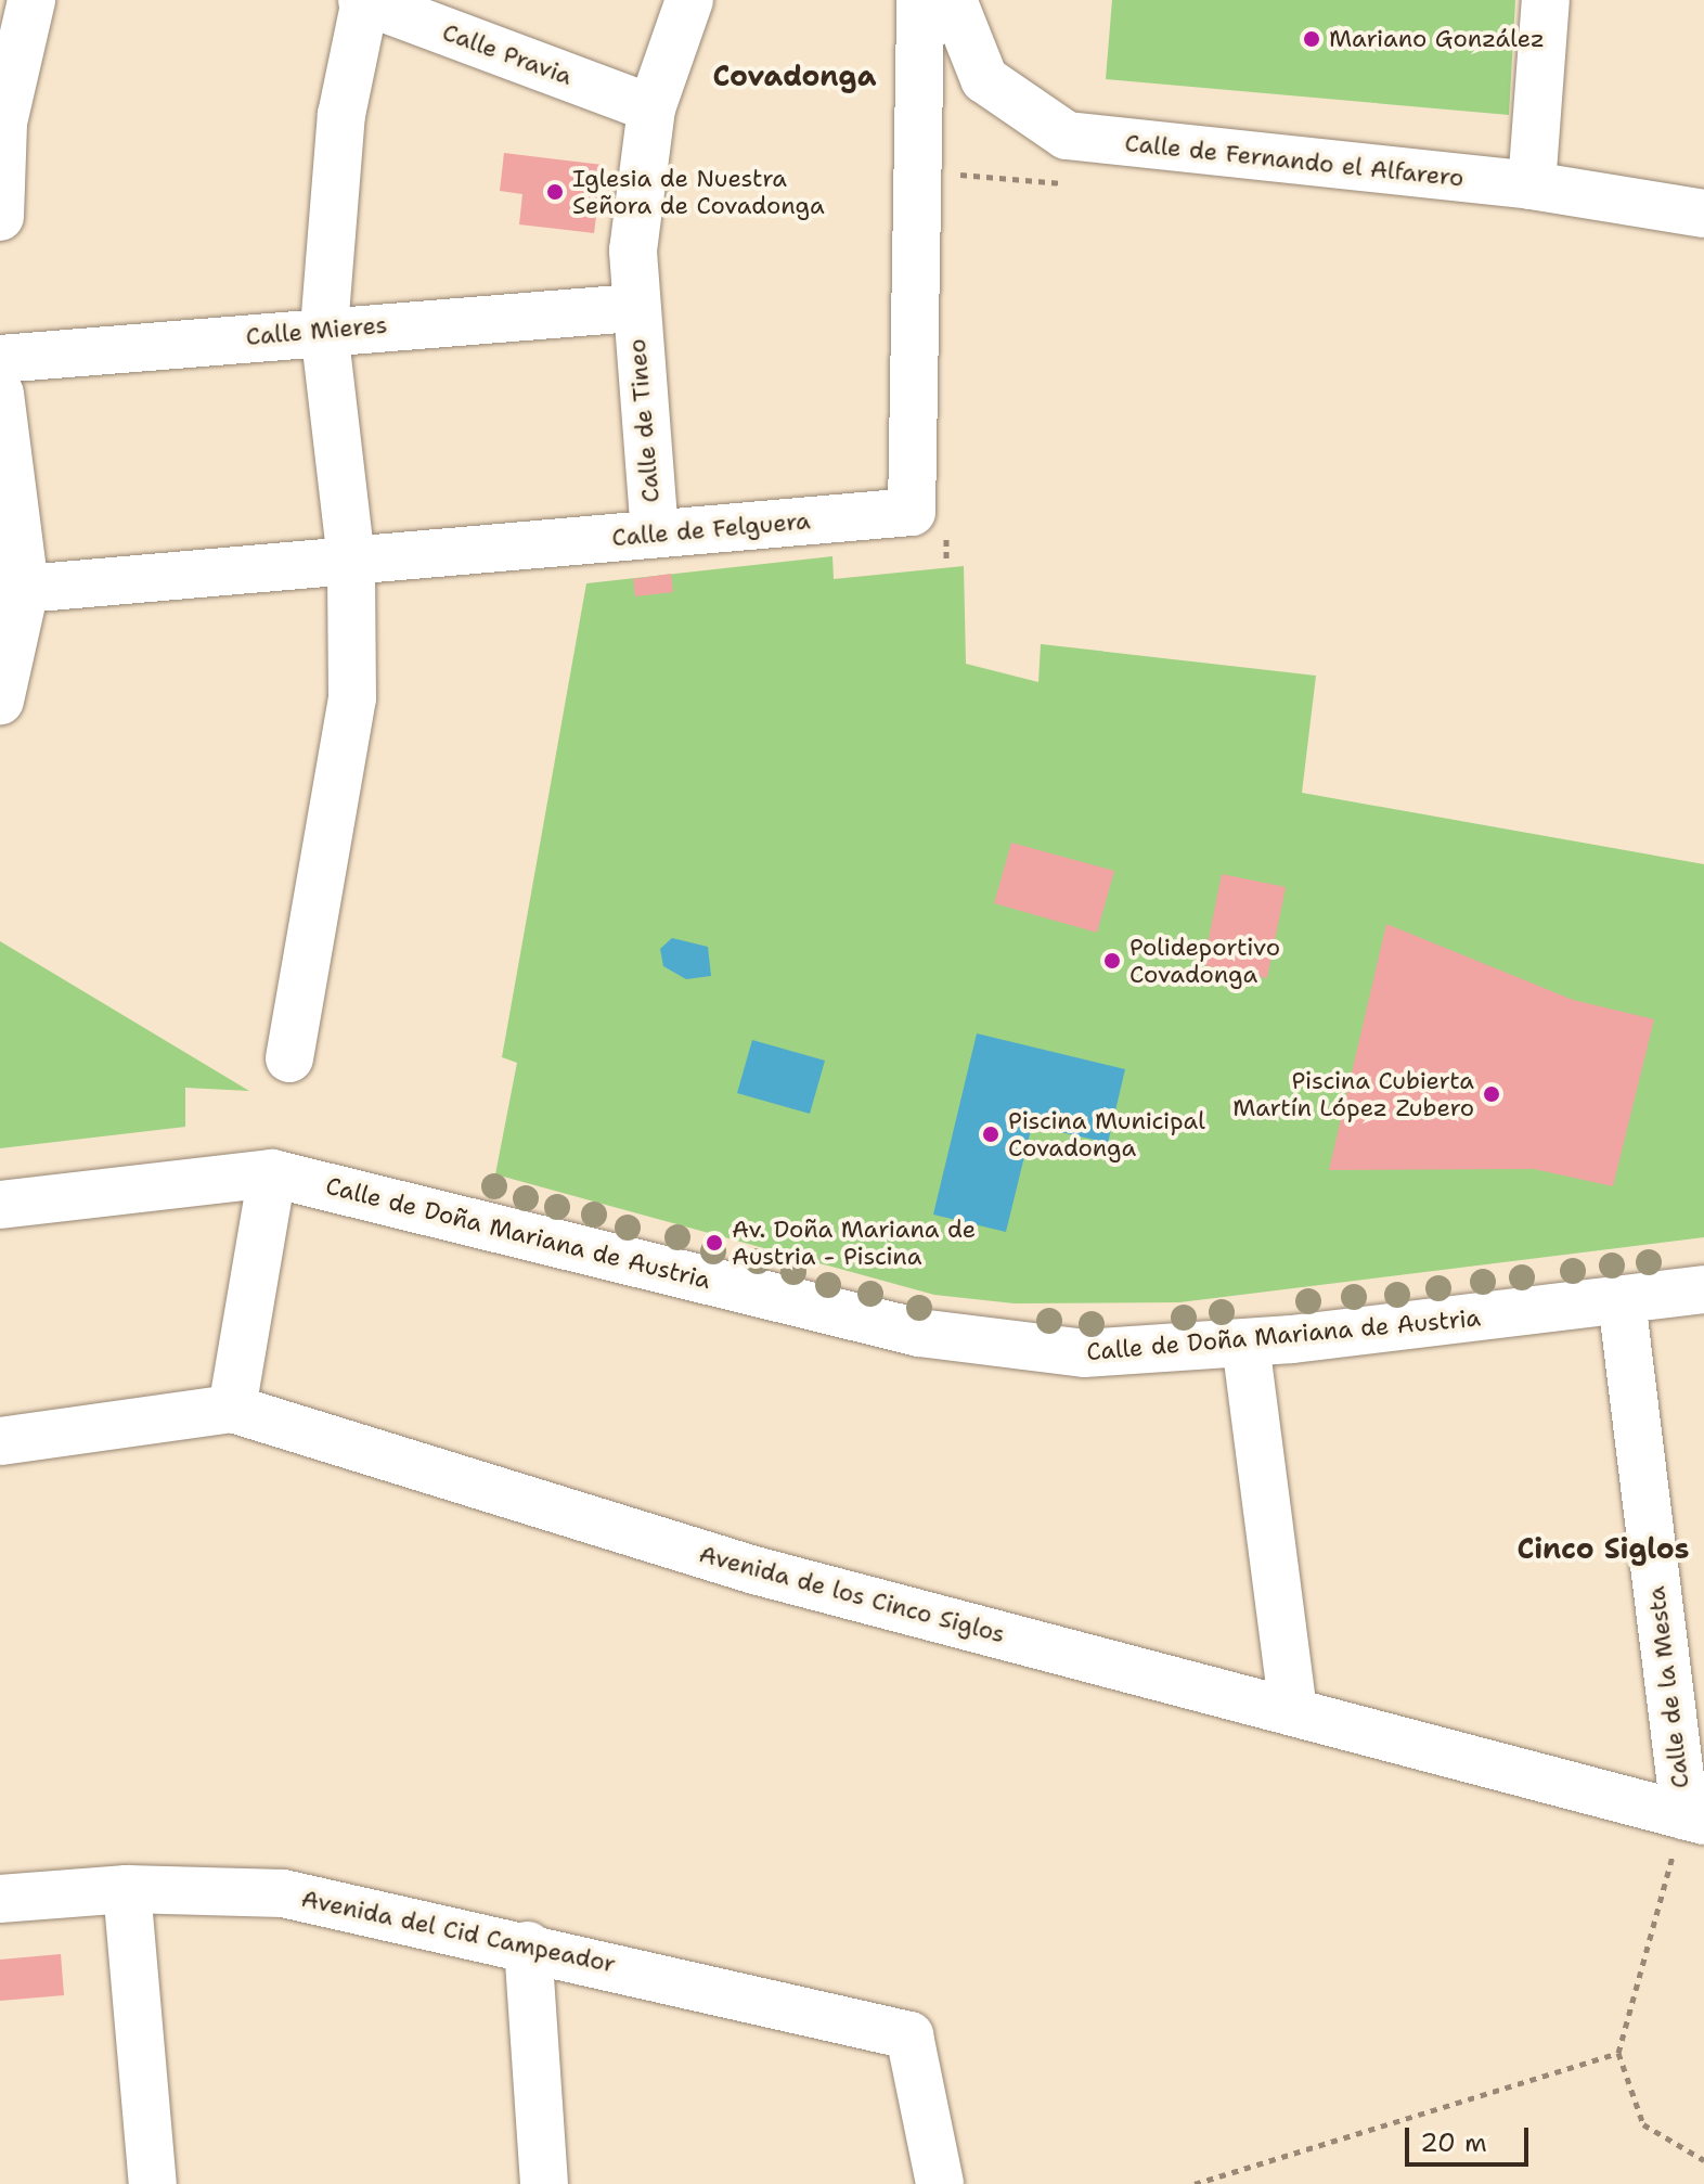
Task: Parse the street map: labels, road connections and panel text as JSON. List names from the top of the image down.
{
  "streets": {
    "street": [
      "Calle Pravia",
      "Calle de Fernando el Alfarero",
      "Calle Mieres",
      "Calle de Tineo",
      "Calle de Felguera",
      "Calle de Doña Mariana de Austria",
      "Avenida de los Cinco Siglos",
      "Calle de la Mesta",
      "Avenida del Cid Campeador"
    ]
  },
  "crossings": [
    ["Calle Pravia", "Calle de Tineo"],
    ["Calle Mieres", "Calle de Tineo"],
    ["Calle de Tineo", "Calle de Felguera"],
    ["Calle de Doña Mariana de Austria", "Calle de la Mesta"],
    ["Avenida de los Cinco Siglos", "Calle de la Mesta"]
  ],
  "districts": ["Covadonga", "Cinco Siglos"],
  "places": [
    "Mariano González",
    "Iglesia de Nuestra Señora de Covadonga",
    "Polideportivo Covadonga",
    "Piscina Cubierta Martín López Zubero",
    "Piscina Municipal Covadonga",
    "Av. Doña Mariana de Austria - Piscina"
  ],
  "scale_bar": "20 m"
}
